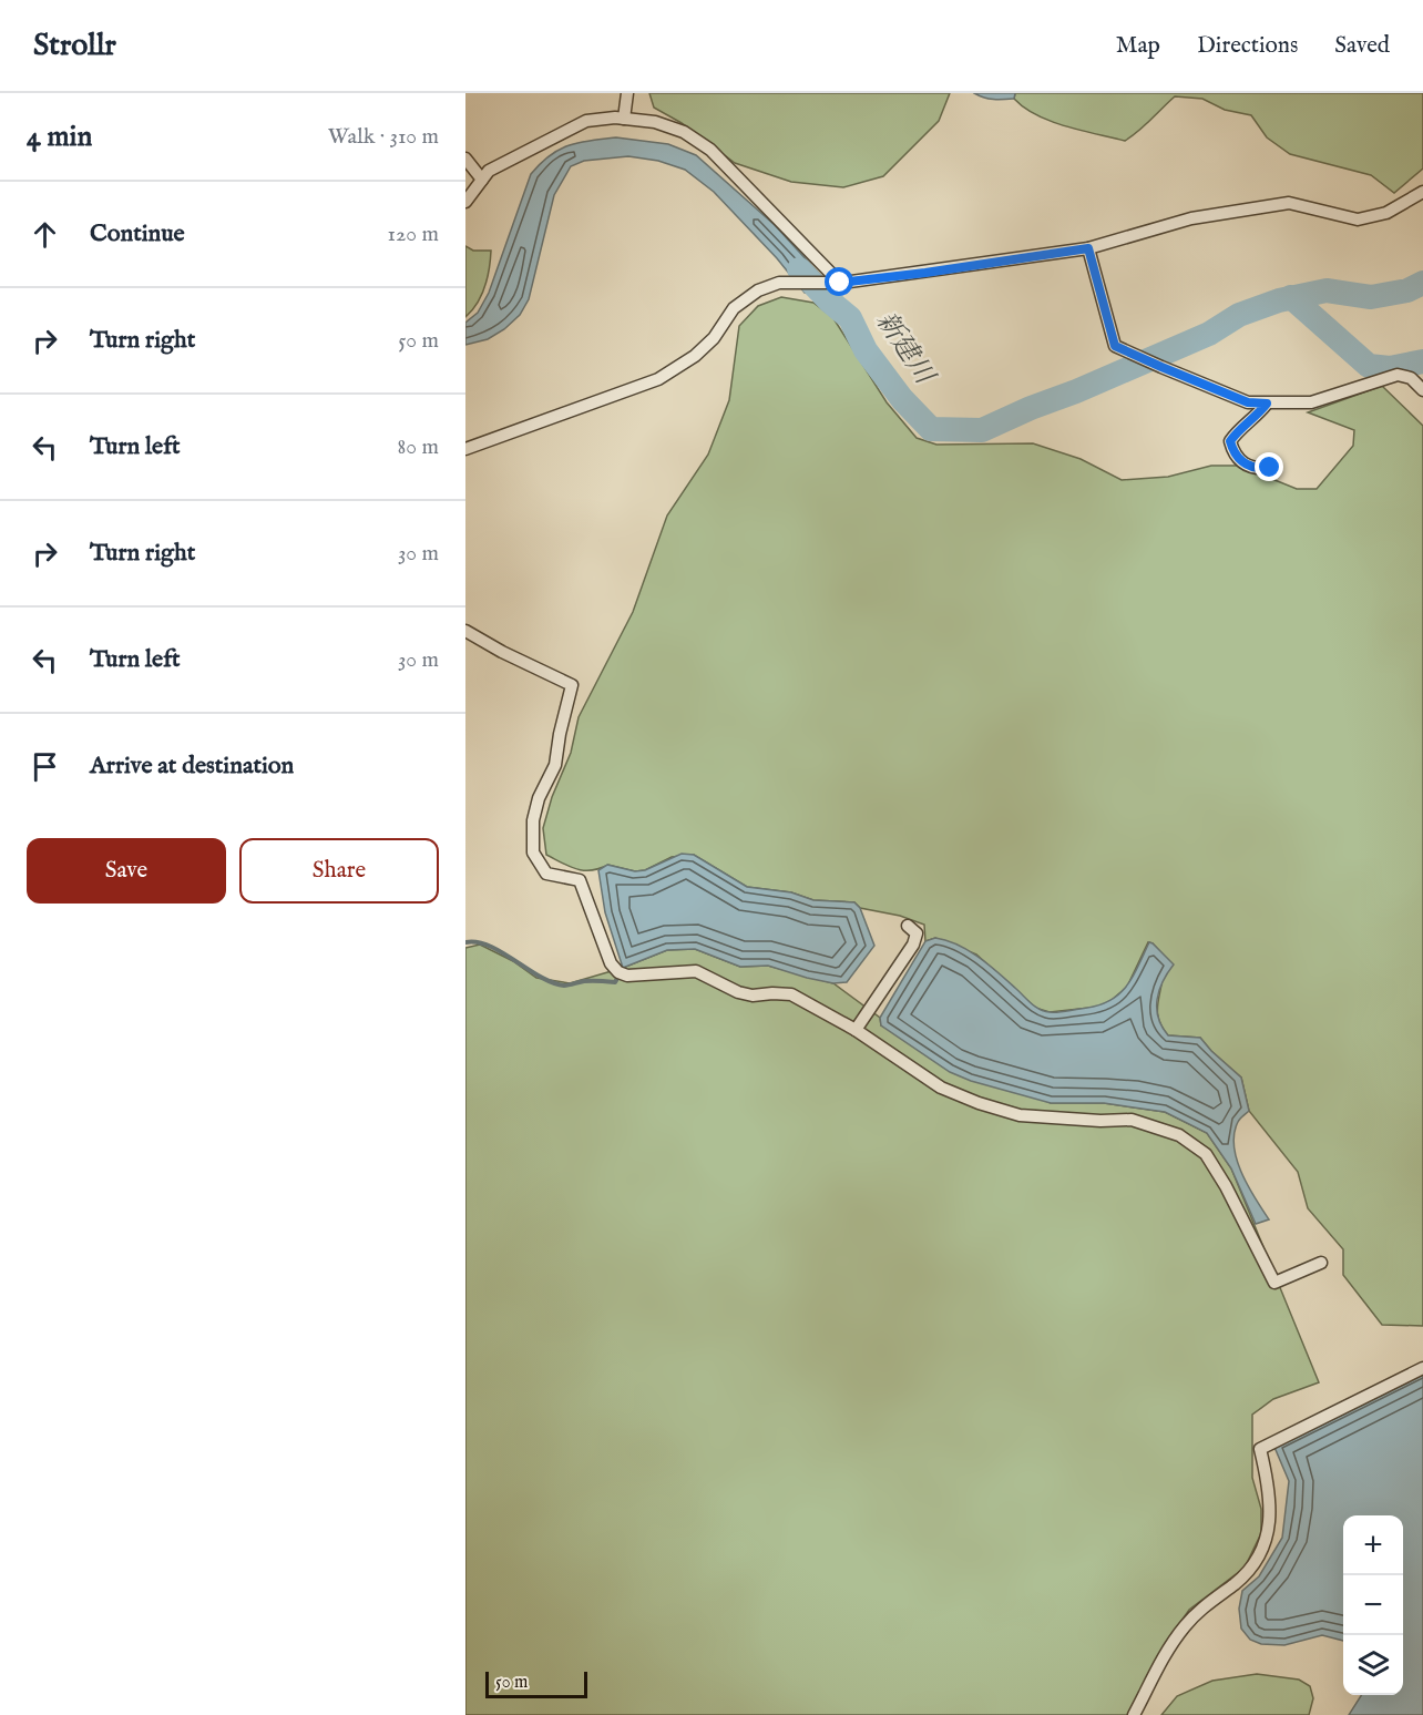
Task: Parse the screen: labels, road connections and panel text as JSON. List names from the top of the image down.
{
  "water": ["新建川"],
  "scale_bar": "50 m",
  "page": {
    "header": "Strollr",
    "nav": ["Map", "Directions", "Saved"],
    "heading": ["4 min", "Walk · 310 m"],
    "list": [
      ["Continue", "120 m"],
      ["Turn right", "50 m"],
      ["Turn left", "80 m"],
      ["Turn right", "30 m"],
      ["Turn left", "30 m"],
      "Arrive at destination"
    ],
    "buttons": ["Save", "Share"],
    "map_buttons": ["+", "−"],
    "scale": "50 m"
  }
}
